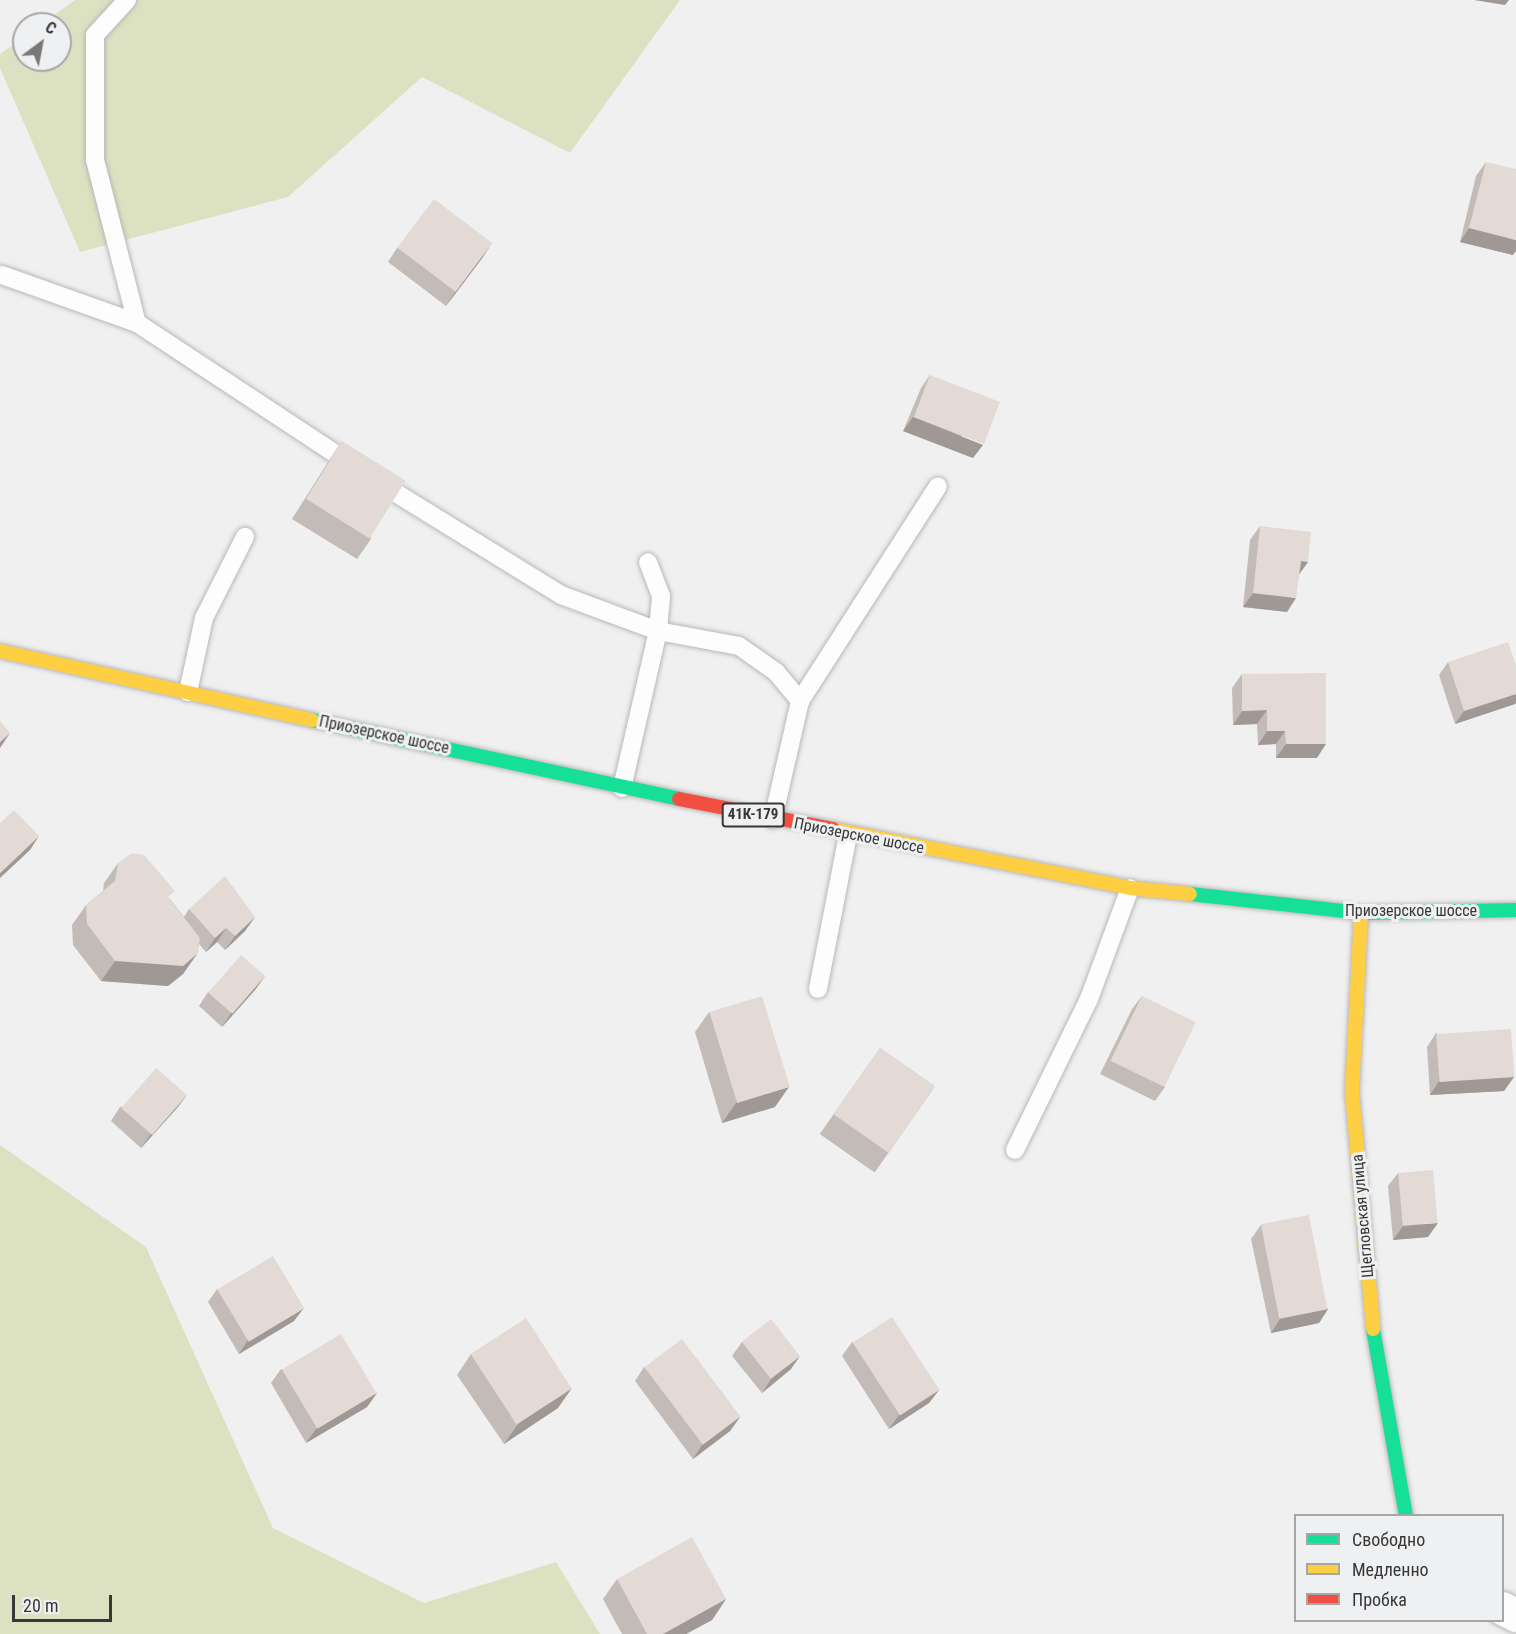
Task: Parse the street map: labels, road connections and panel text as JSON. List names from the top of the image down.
{
  "streets": {
    "main road": ["Приозерское шоссе", "41К-179", "Щегловская улица"]
  },
  "crossings": [
    ["Приозерское шоссе", "Щегловская улица"]
  ],
  "legend": ["Свободно", "Медленно", "Пробка"],
  "scale_bar": "20 m",
  "north": "top right"
}
